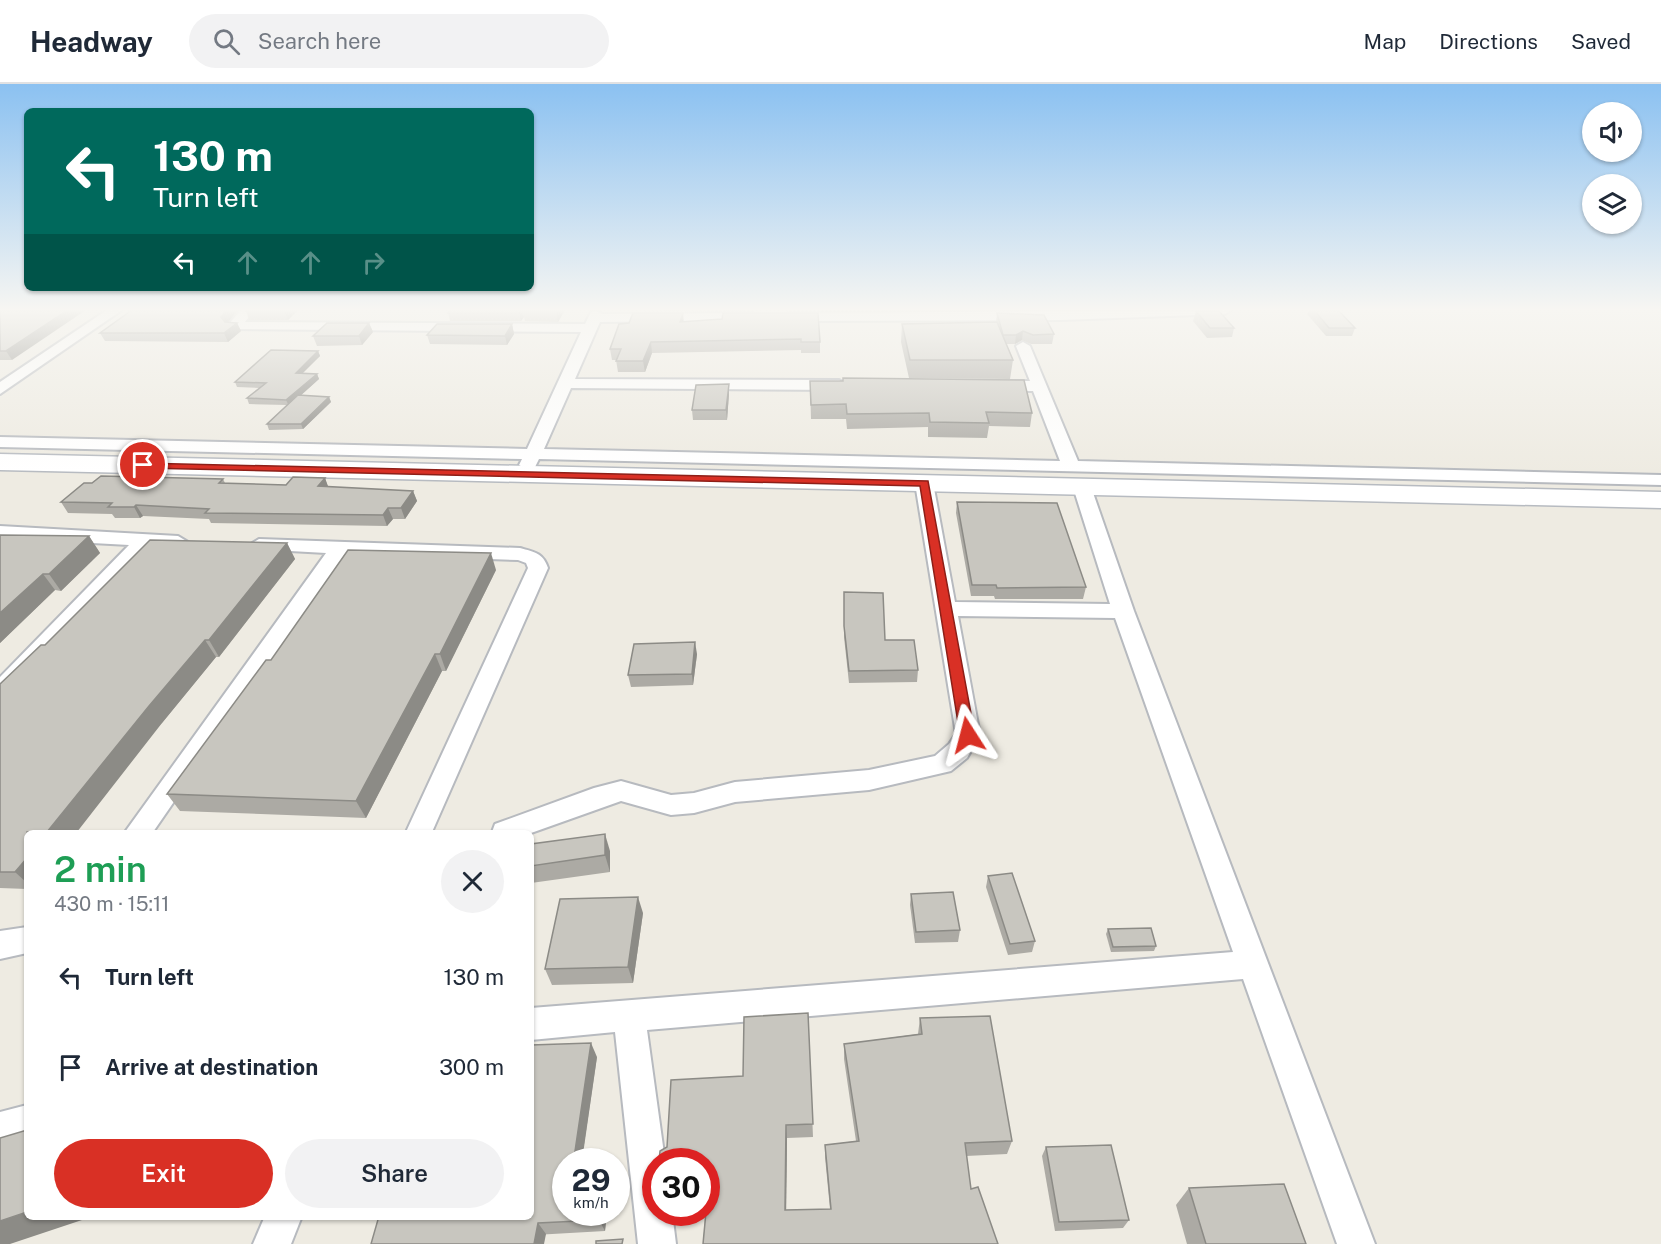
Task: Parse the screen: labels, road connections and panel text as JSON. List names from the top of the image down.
{
  "page": {
    "header": "Headway",
    "search": "Search here",
    "nav": ["Map", "Directions", "Saved"],
    "turn": ["130 m", "Turn left"],
    "heading": ["2 min", "430 m · 15:11"],
    "list": [
      {
        "name": "Turn left",
        "value": "130 m"
      },
      {
        "name": "Arrive at destination",
        "value": "300 m"
      }
    ],
    "buttons": ["Exit", "Share"],
    "speed": "29 km/h",
    "limit": "30"
  }
}
